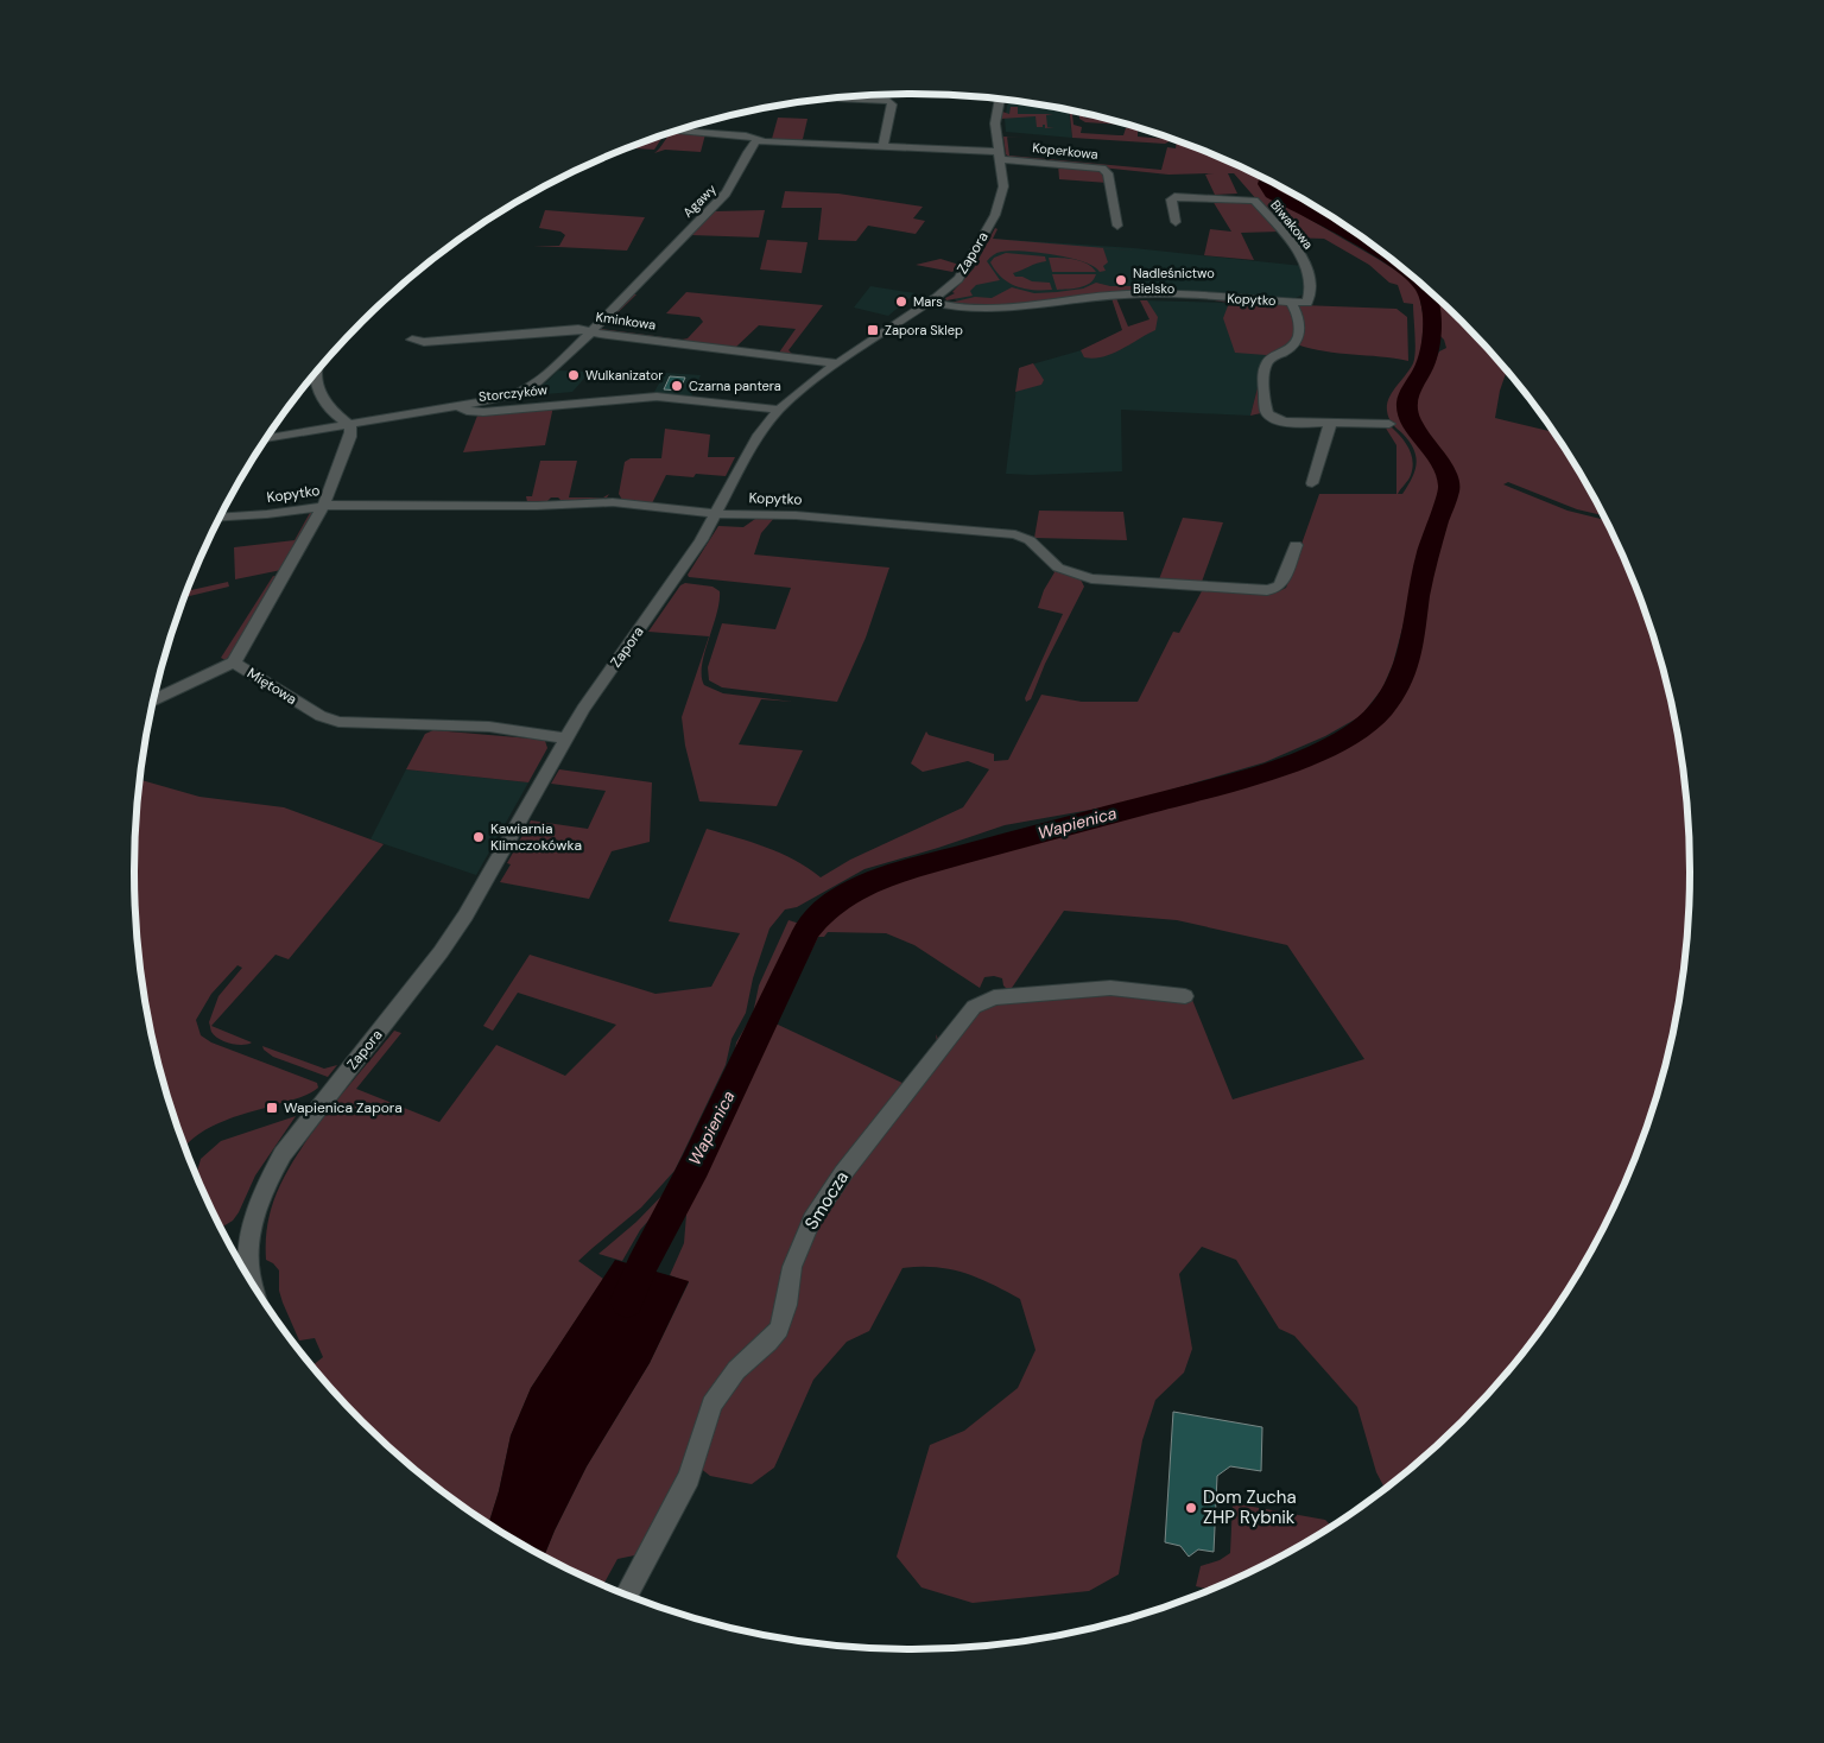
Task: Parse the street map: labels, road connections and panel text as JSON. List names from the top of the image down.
{
  "streets": {
    "street": [
      "Koperkowa",
      "Agawy",
      "Biwakowa",
      "Zapora",
      "Kopytko",
      "Kminkowa",
      "Storczyków",
      "Miętowa",
      "Smocza"
    ]
  },
  "crossings": [
    ["Koperkowa", "Zapora"],
    ["Agawy", "Kminkowa"],
    ["Agawy", "Storczyków"],
    ["Biwakowa", "Kopytko"],
    ["Zapora", "Kopytko"],
    ["Zapora", "Kminkowa"],
    ["Zapora", "Storczyków"],
    ["Zapora", "Miętowa"],
    ["Kopytko", "Miętowa"],
    ["Storczyków", "Miętowa"]
  ],
  "water": ["Wapienica"],
  "places": {
    "other": [
      "Nadleśnictwo Bielsko",
      "Mars",
      "Wulkanizator",
      "Czarna pantera",
      "Kawiarnia Klimczokówka",
      "Dom Zucha ZHP Rybnik"
    ],
    "transit": ["Zapora Sklep", "Wapienica Zapora"]
  }
}
